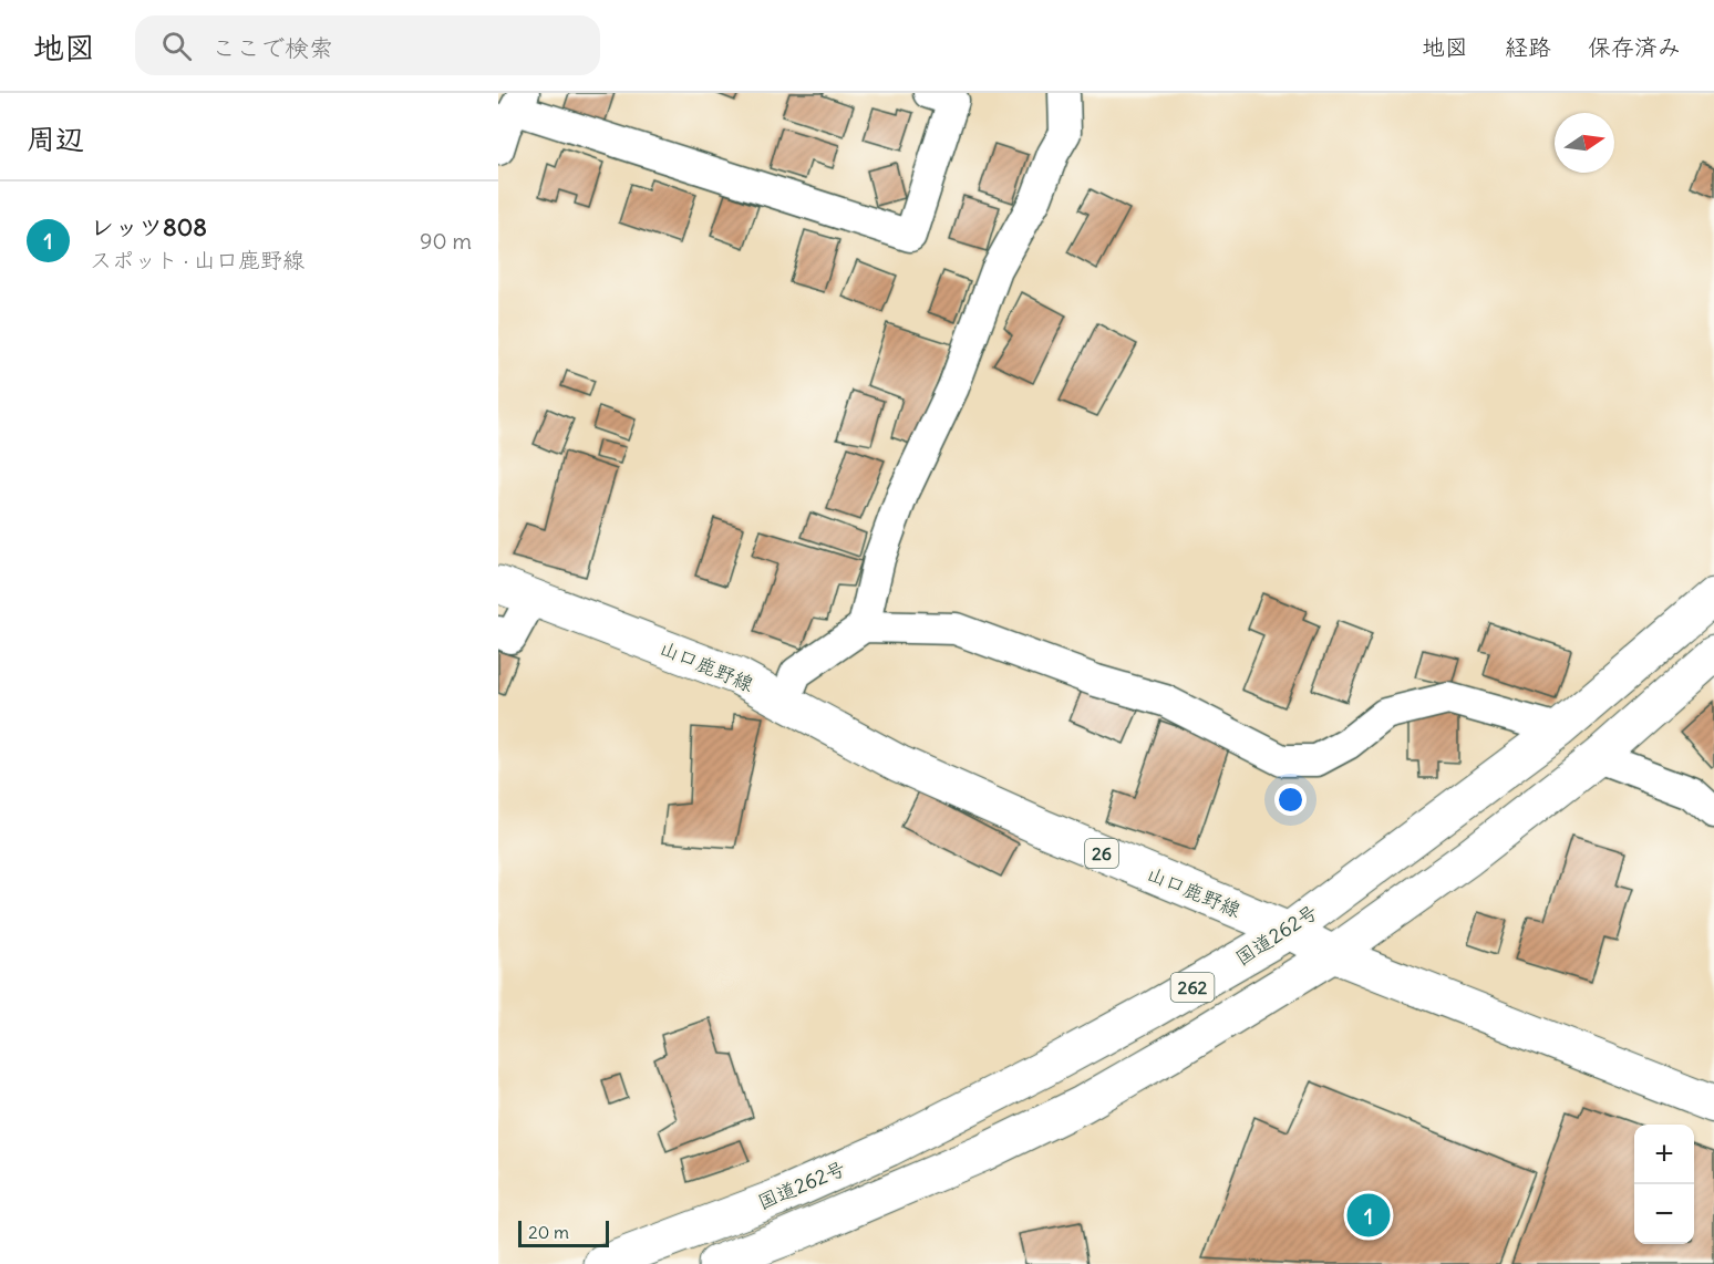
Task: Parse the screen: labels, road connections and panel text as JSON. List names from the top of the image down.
{
  "streets": {
    "main road": [
      "山口鹿野線",
      "26",
      "国道262号",
      "262"
    ]
  },
  "crossings": [
    ["山口鹿野線", "国道262号"]
  ],
  "scale_bar": "20 m",
  "north": "right",
  "page": {
    "header": "地図",
    "search": "ここで検索",
    "nav": ["地図", "経路", "保存済み"],
    "heading": "周辺",
    "list": [
      {
        "mark": "1",
        "name": "レッツ808",
        "note": "スポット · 山口鹿野線",
        "value": "90 m"
      }
    ],
    "map_buttons": ["+", "−"],
    "pins": "1",
    "scale": "20 m"
  }
}
